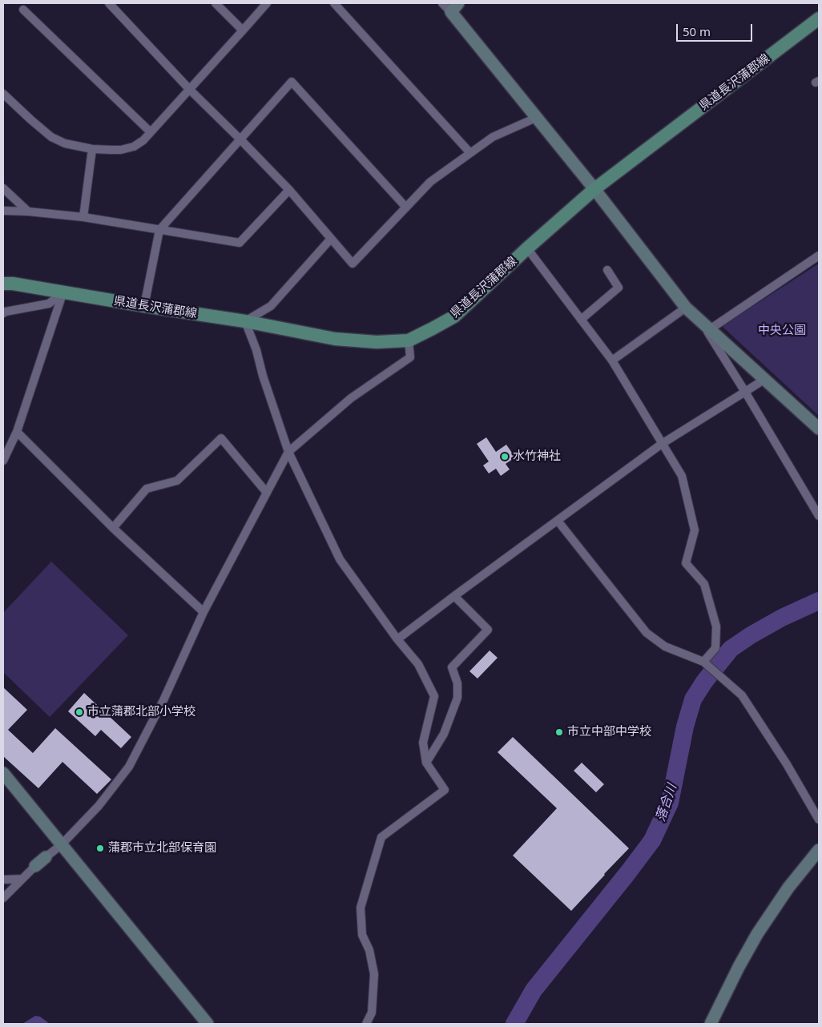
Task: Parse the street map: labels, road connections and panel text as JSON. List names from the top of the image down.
{
  "streets": {
    "main road": ["県道長沢蒲郡線"]
  },
  "water": ["落合川"],
  "parks": ["中央公園"],
  "places": [
    "水竹神社",
    "市立蒲郡北部小学校",
    "市立中部中学校",
    "蒲郡市立北部保育園"
  ],
  "scale_bar": "50 m"
}
